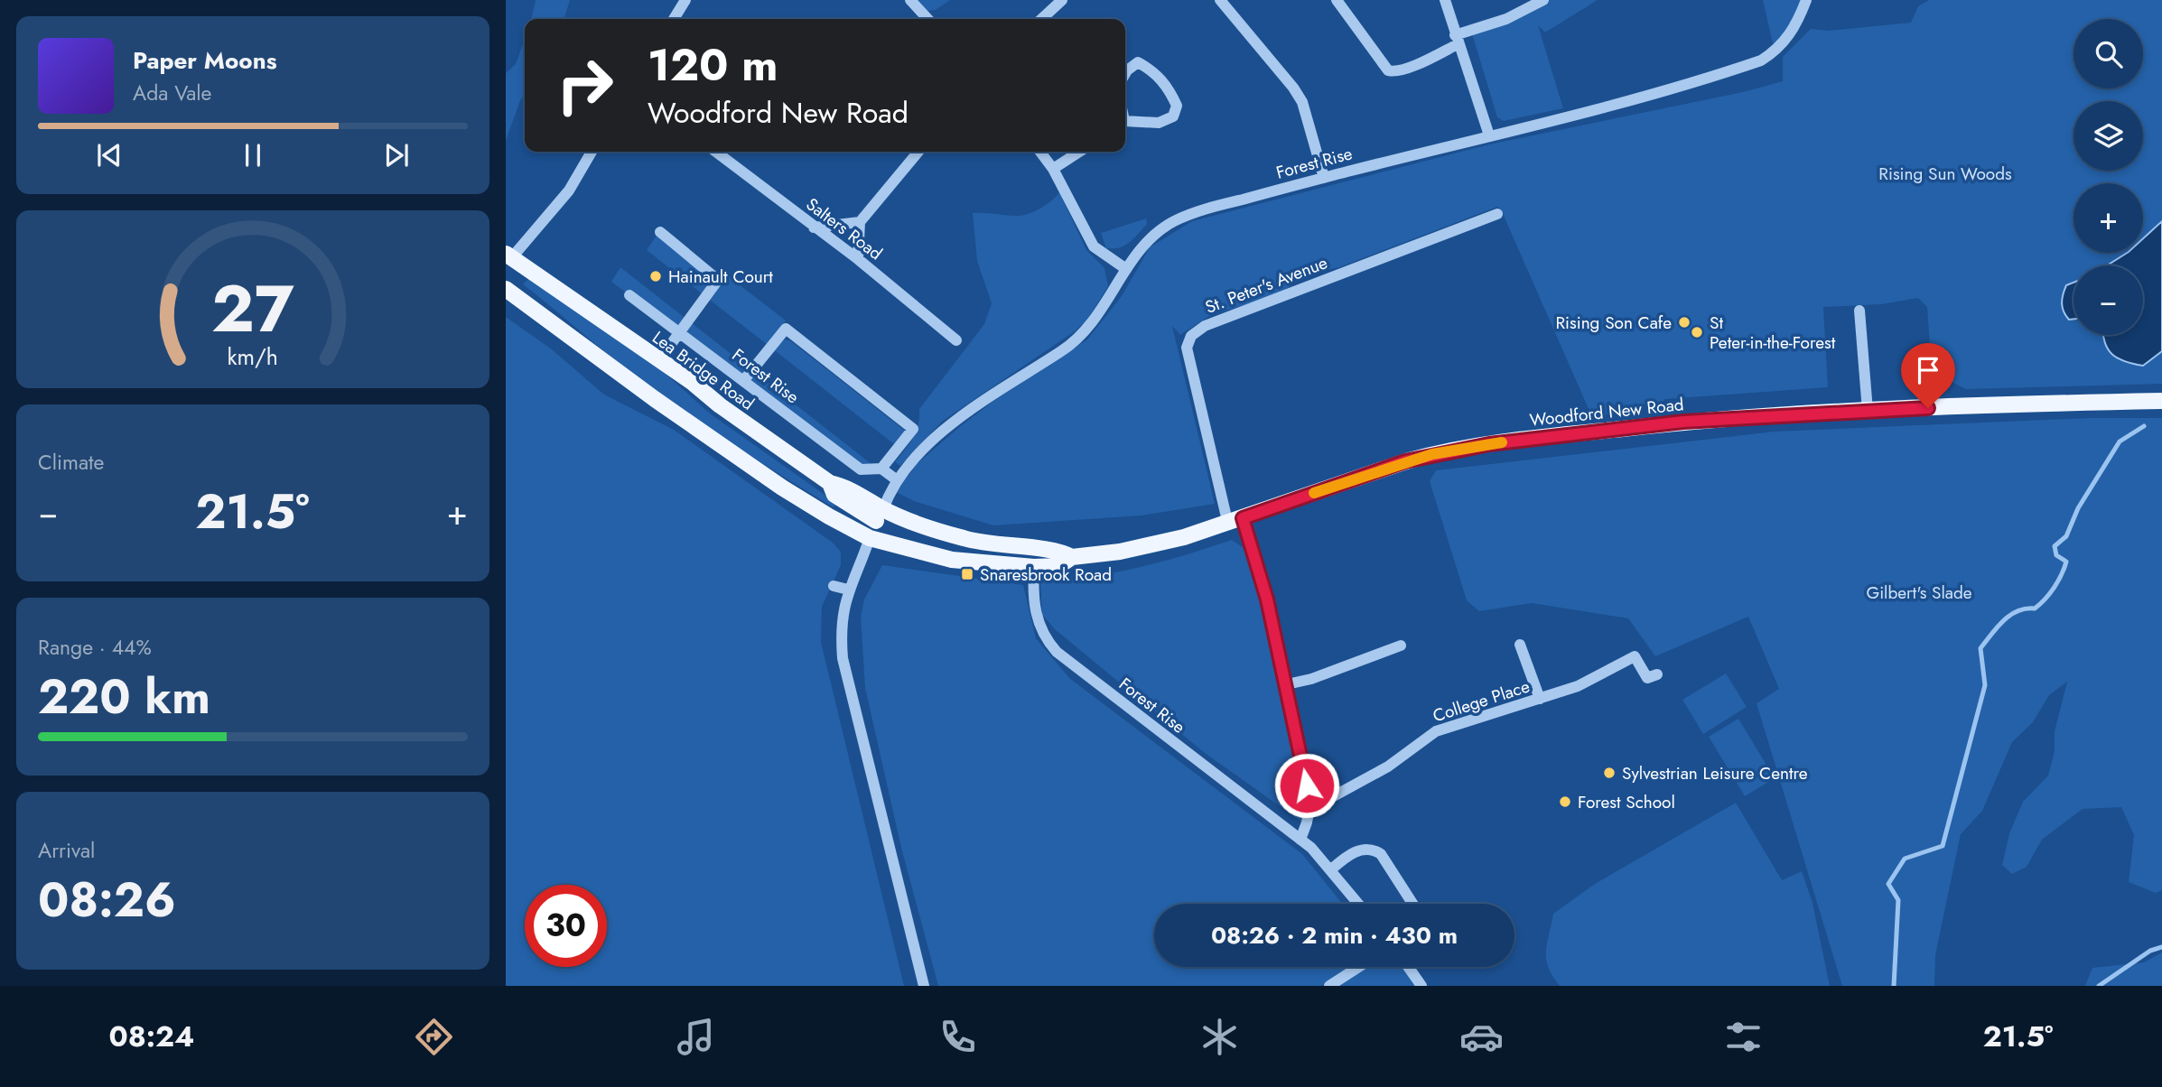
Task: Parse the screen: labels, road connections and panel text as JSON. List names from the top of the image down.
{
  "streets": {
    "main road": ["Lea Bridge Road", "Woodford New Road"],
    "street": [
      "Forest Rise",
      "Salters Road",
      "St. Peter's Avenue",
      "College Place"
    ]
  },
  "crossings": [
    ["Forest Rise", "Lea Bridge Road"],
    ["Forest Rise", "Woodford New Road"],
    ["St. Peter's Avenue", "Woodford New Road"],
    ["St. Peter's Avenue", "College Place"],
    ["Lea Bridge Road", "Woodford New Road"]
  ],
  "parks": ["Rising Sun Woods", "Gilbert's Slade"],
  "places": {
    "other": [
      "Hainault Court",
      "Rising Son Cafe",
      "St Peter-in-the-Forest",
      "Sylvestrian Leisure Centre",
      "Forest School"
    ],
    "transit": ["Snaresbrook Road"]
  },
  "page": {
    "map_buttons": ["+", "−"],
    "turn": ["120 m", "Woodford New Road"],
    "song": ["Paper Moons", "Ada Vale"],
    "tile": [
      "Climate",
      ["Range · 44%", "220 km"],
      ["Arrival", "08:26"]
    ],
    "heat": ["−", "21.5°", "+"],
    "limit": "30",
    "trip": "08:26 · 2 min · 430 m",
    "tabs": ["08:24", "21.5°"],
    "gauge": ["27", "km/h"]
  }
}
